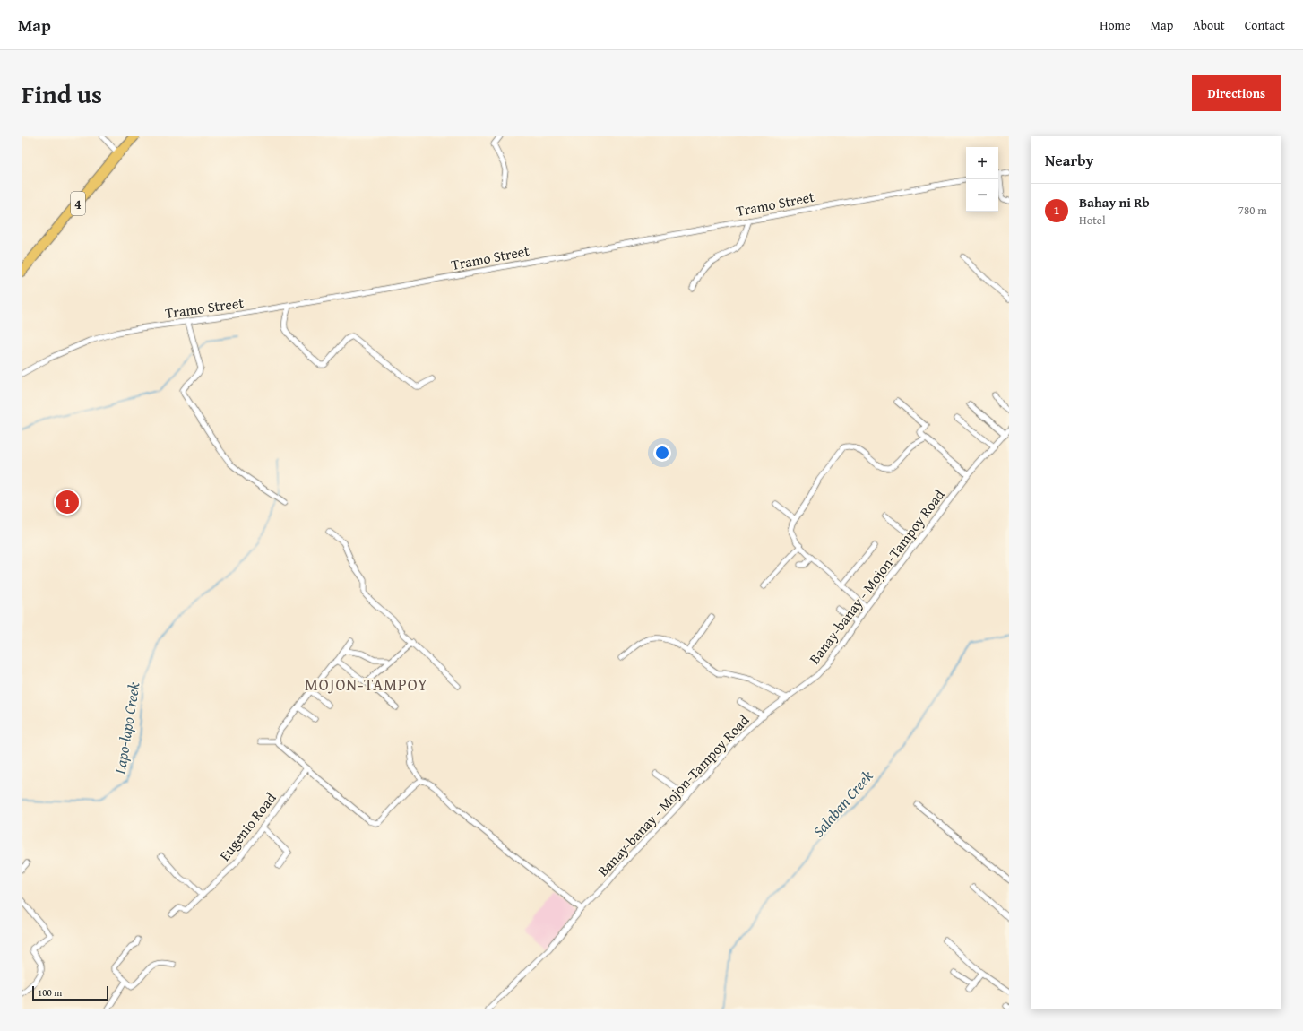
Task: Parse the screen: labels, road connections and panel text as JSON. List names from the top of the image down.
{
  "streets": {
    "highway": ["4"],
    "street": ["Tramo Street", "Banay-banay - Mojon-Tampoy Road", "Eugenio Road"]
  },
  "districts": ["MOJON-TAMPOY"],
  "water": ["Lapo-lapo Creek", "Salaban Creek"],
  "scale_bar": "100 m",
  "page": {
    "header": "Map",
    "nav": [
      "Home",
      "Map",
      "About",
      "Contact"
    ],
    "title": "Find us",
    "buttons": "Directions",
    "heading": "Nearby",
    "map_buttons": ["+", "−"],
    "list": [
      {
        "mark": "1",
        "name": "Bahay ni Rb",
        "note": "Hotel",
        "value": "780 m"
      }
    ],
    "pins": "1",
    "scale": "100 m"
  }
}
